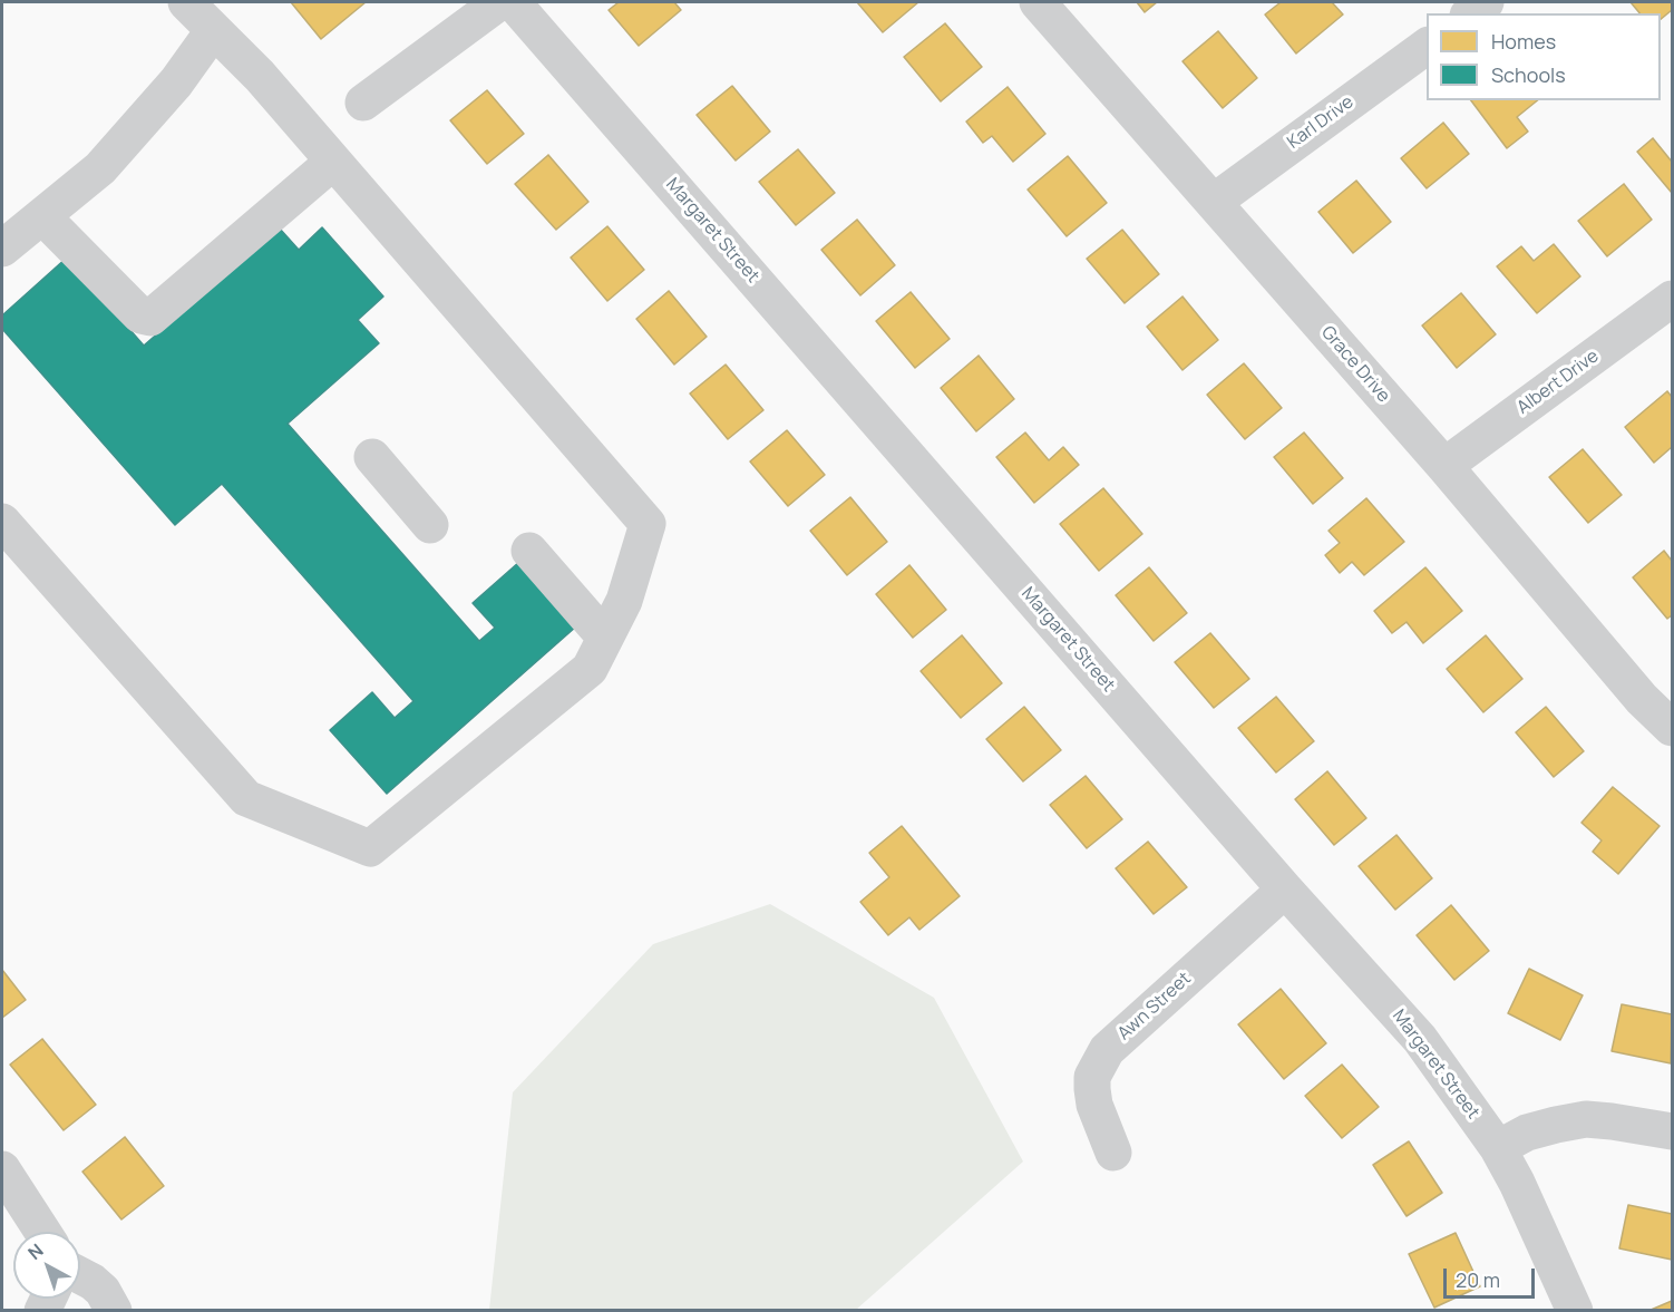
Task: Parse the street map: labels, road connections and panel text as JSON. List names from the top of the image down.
{
  "streets": {
    "street": [
      "Karl Drive",
      "Margaret Street",
      "Grace Drive",
      "Albert Drive",
      "Awn Street"
    ]
  },
  "crossings": [
    ["Karl Drive", "Grace Drive"],
    ["Margaret Street", "Awn Street"],
    ["Grace Drive", "Albert Drive"]
  ],
  "legend": ["Homes", "Schools"],
  "scale_bar": "20 m",
  "north": "top left"
}
